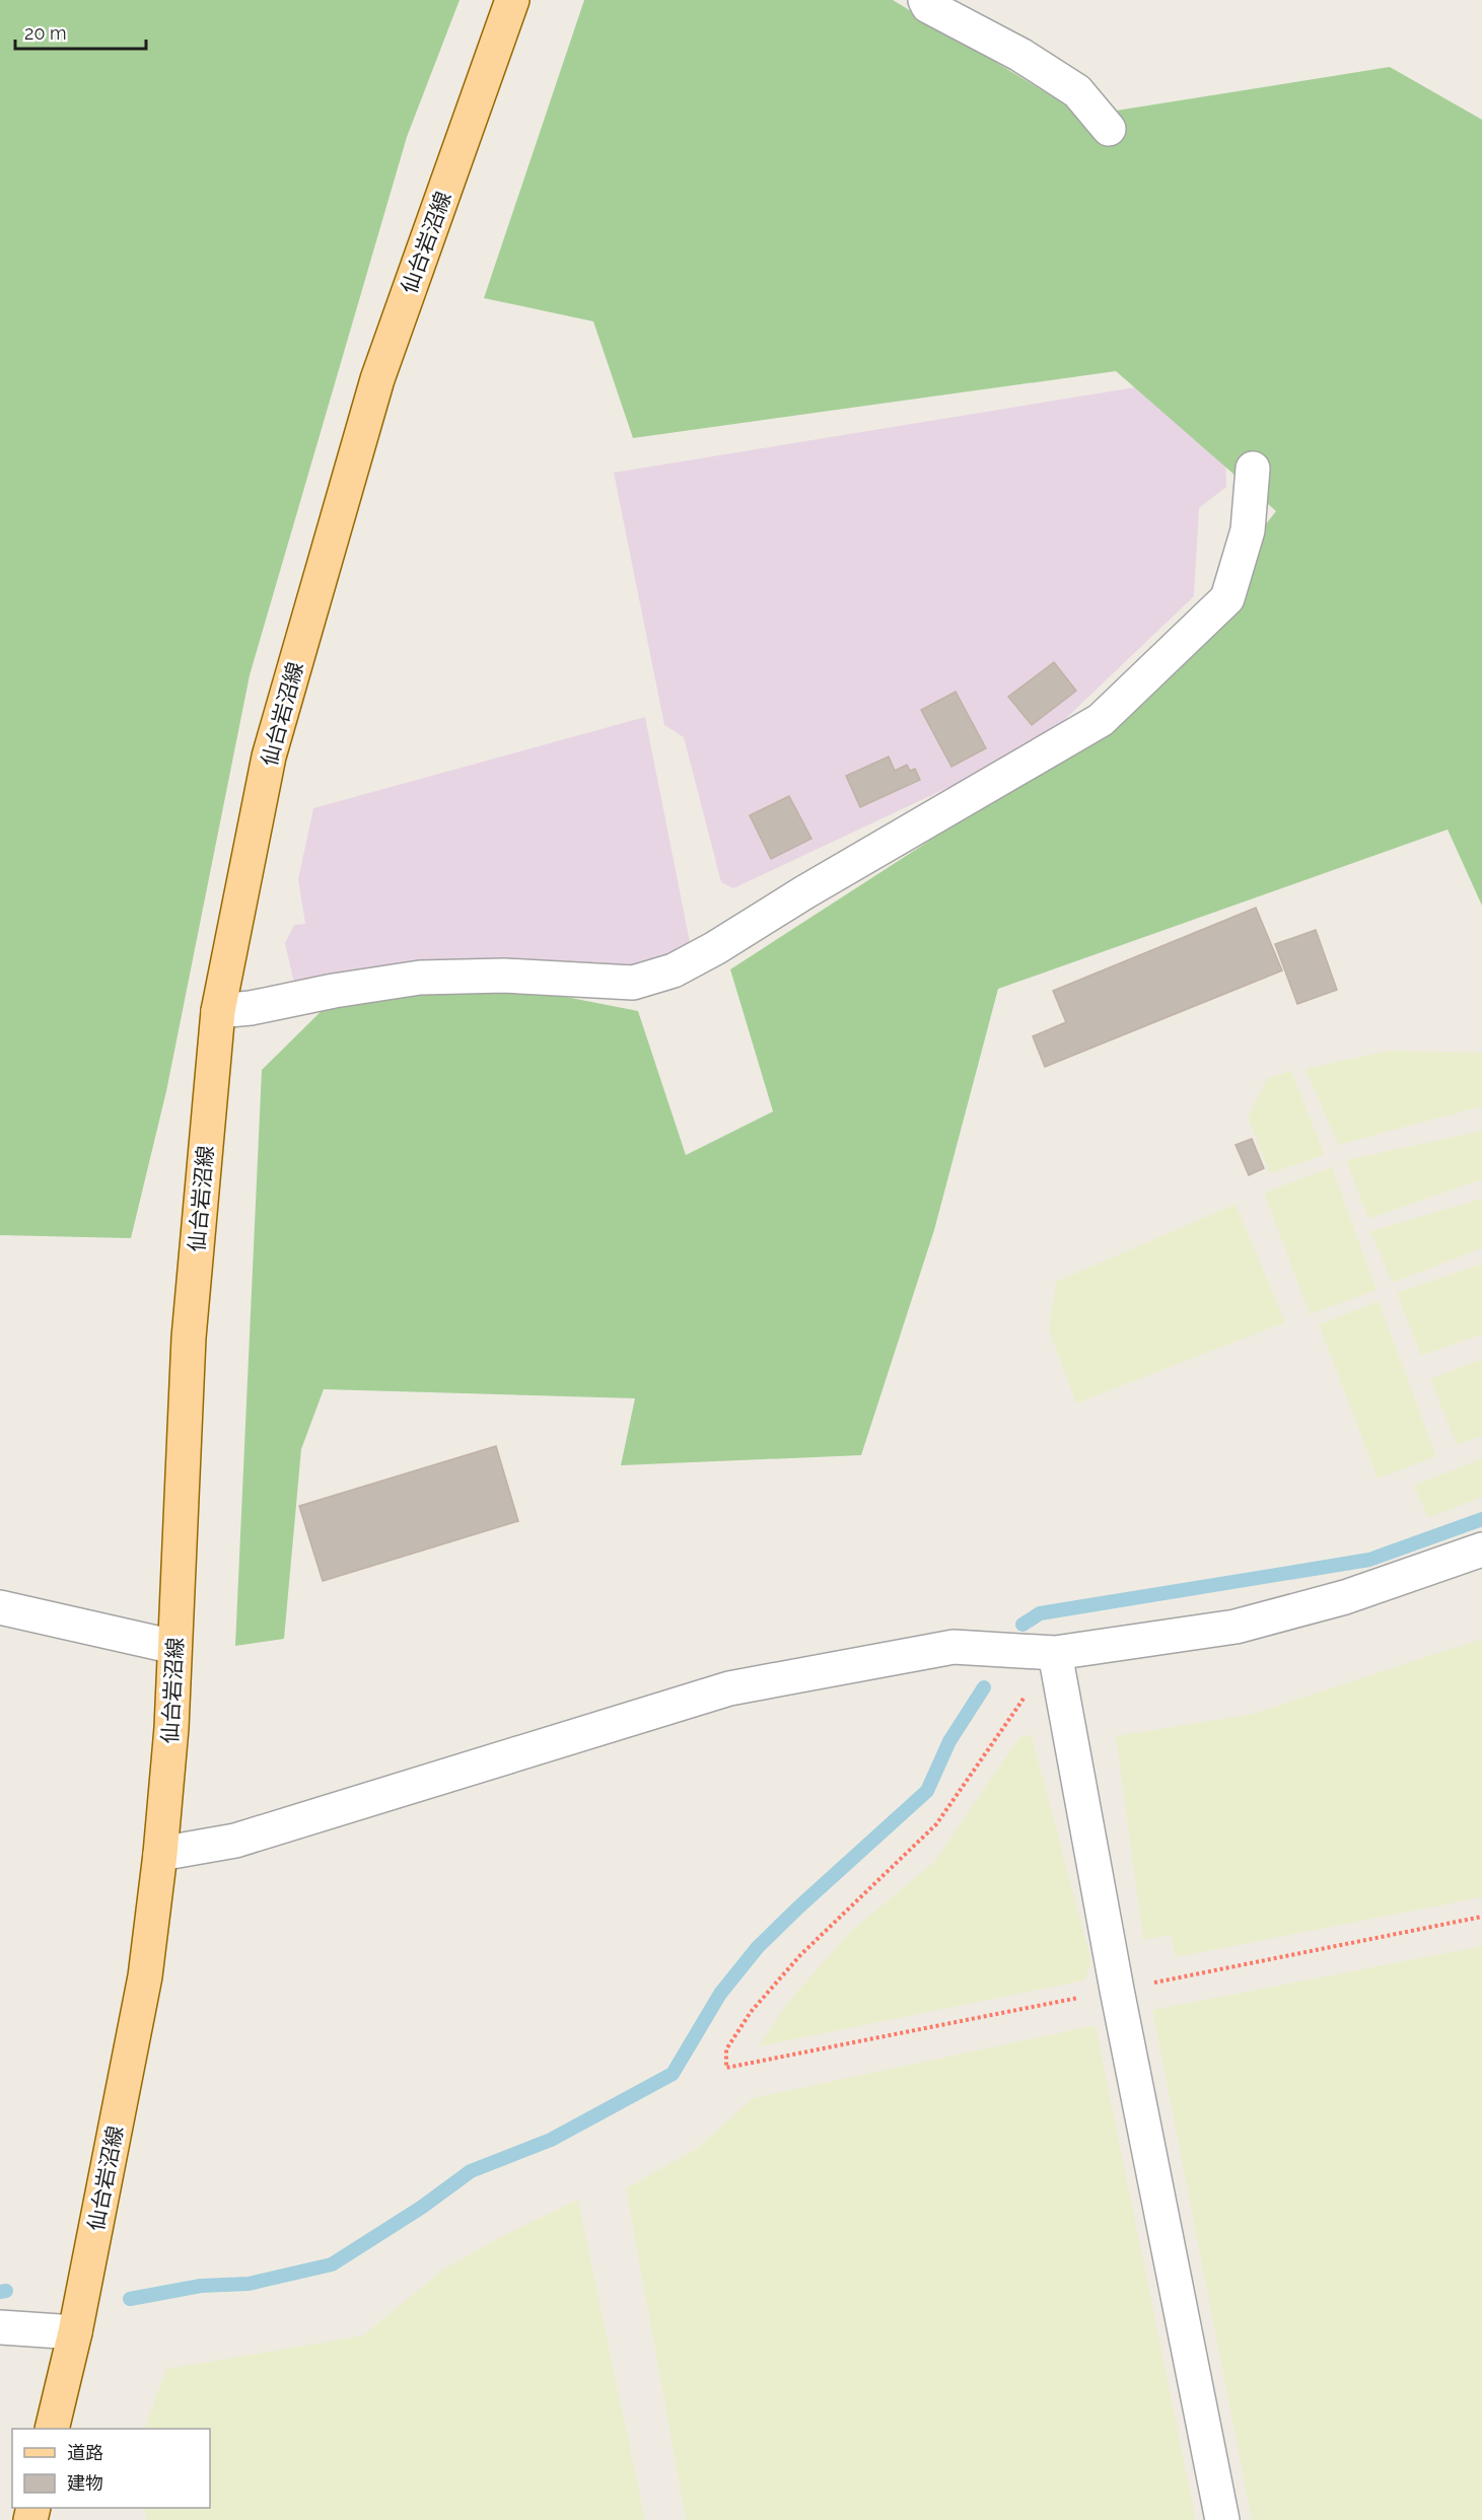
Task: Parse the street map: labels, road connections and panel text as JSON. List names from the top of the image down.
{
  "streets": {
    "main road": ["仙台岩沼線"]
  },
  "legend": ["道路", "建物"],
  "scale_bar": "20 m"
}
